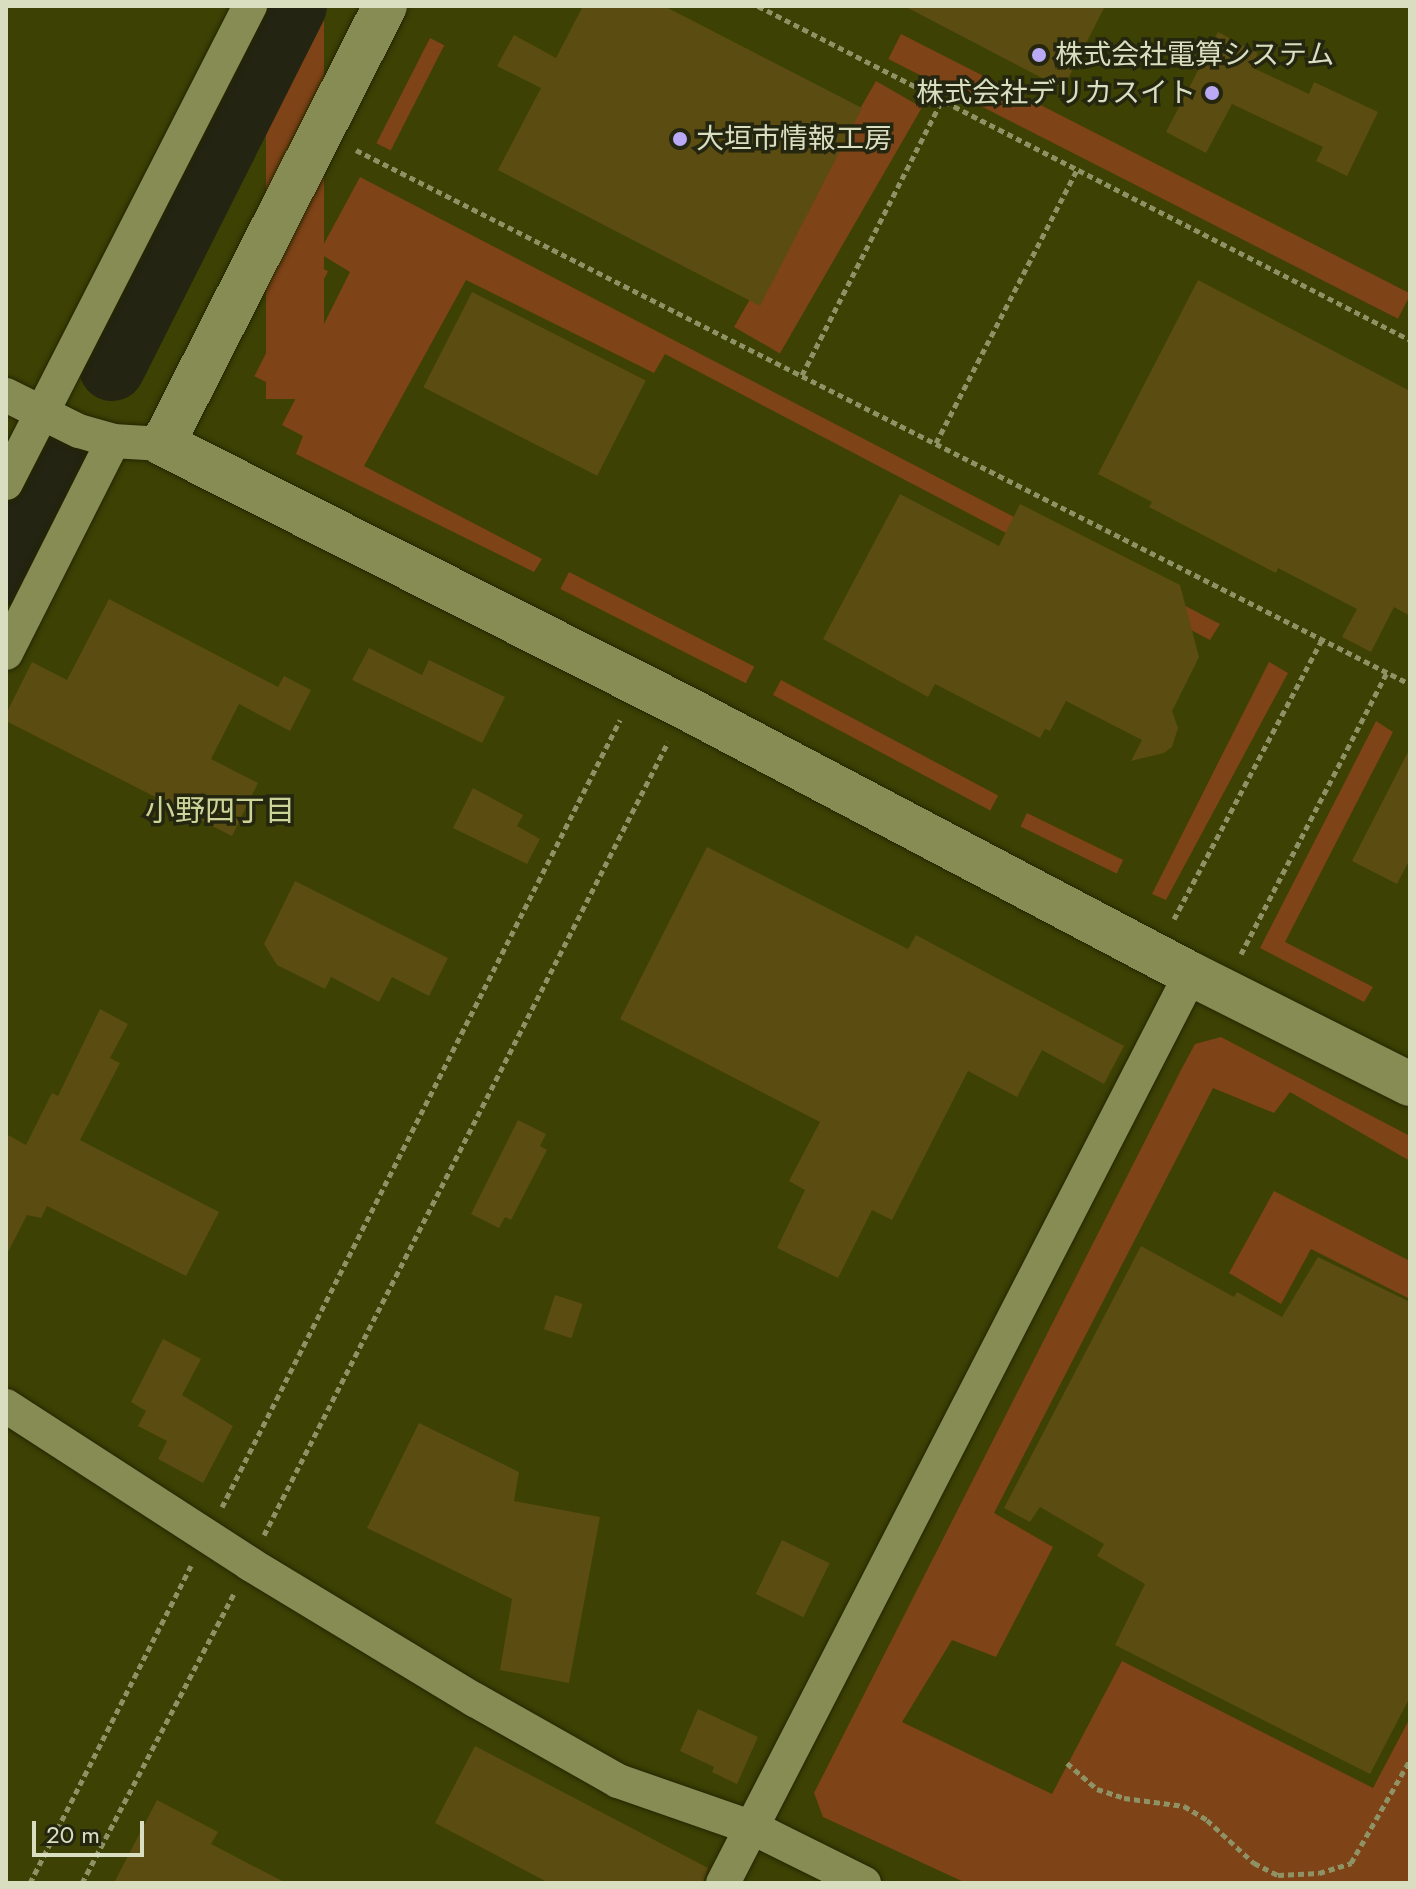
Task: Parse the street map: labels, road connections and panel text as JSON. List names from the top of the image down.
{
  "districts": ["小野四丁目"],
  "places": ["株式会社電算システム", "株式会社デリカスイト", "大垣市情報工房"],
  "scale_bar": "20 m"
}
